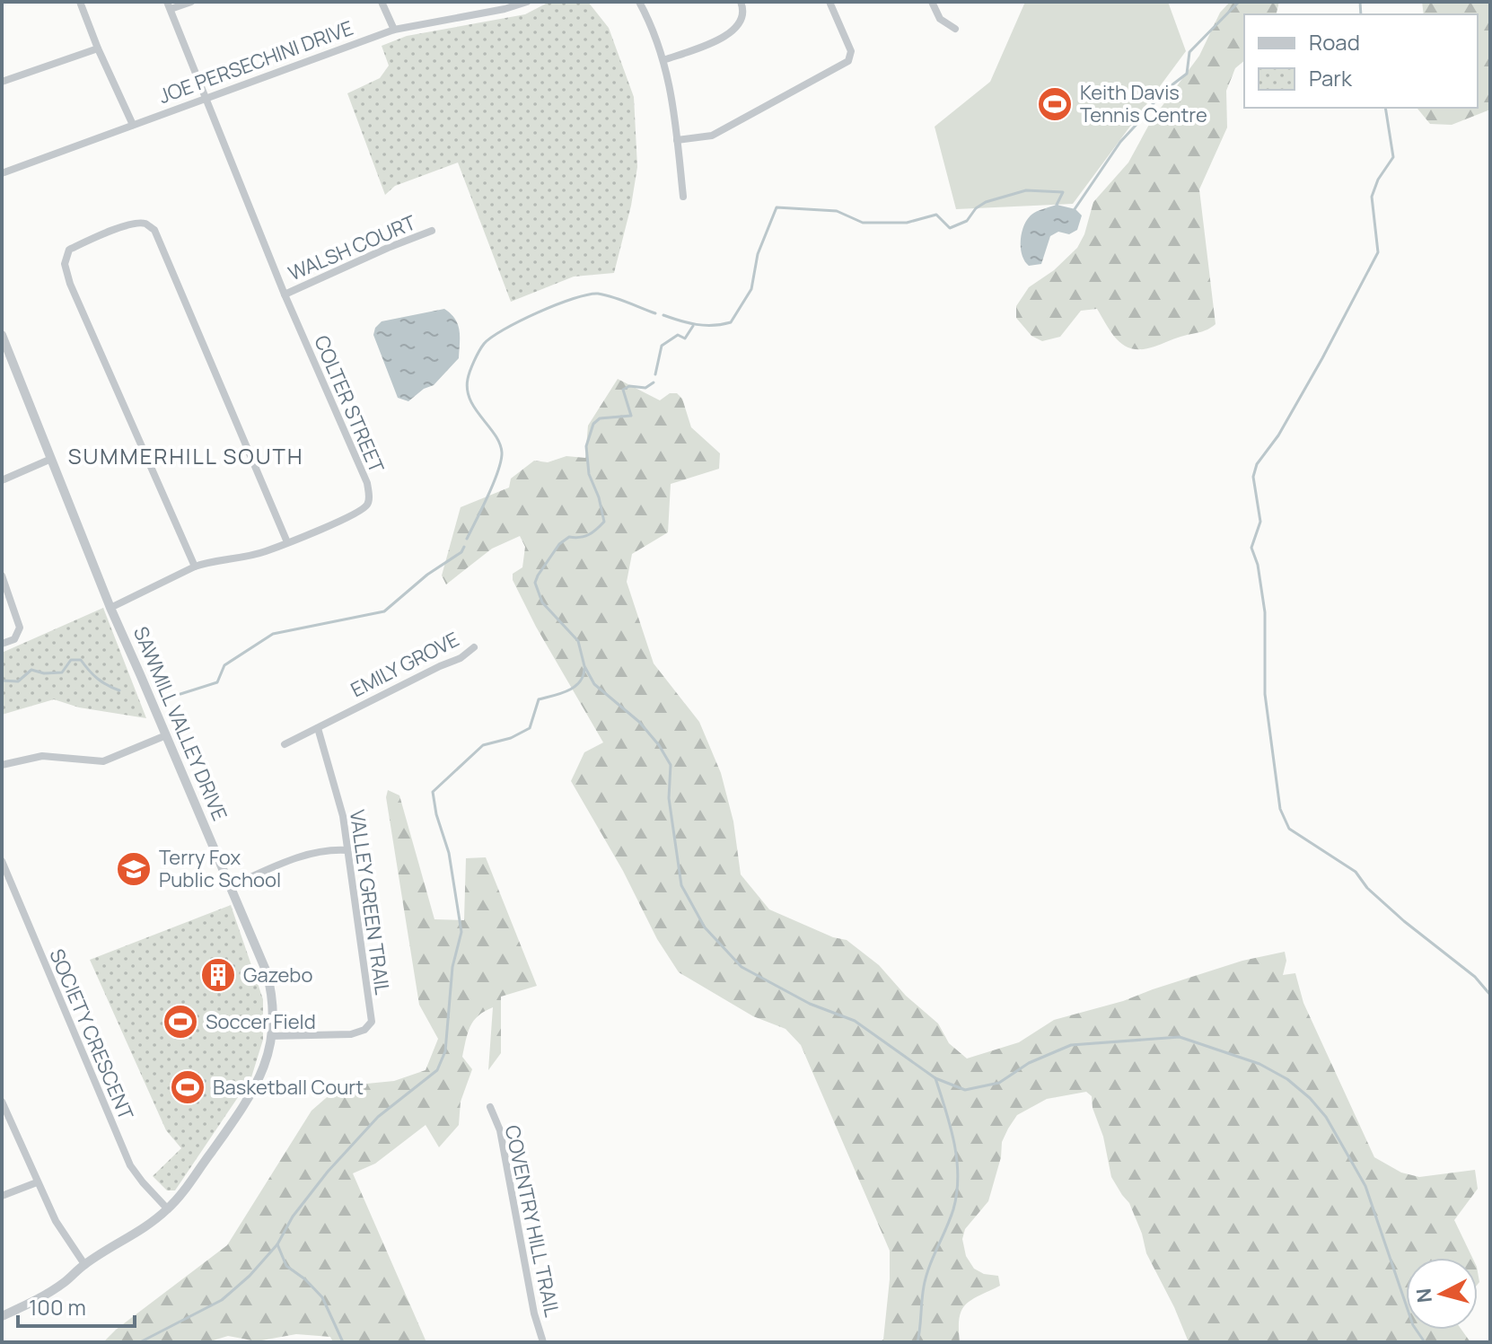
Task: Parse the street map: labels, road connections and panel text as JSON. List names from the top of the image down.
{
  "streets": {
    "street": [
      "JOE PERSECHINI DRIVE",
      "WALSH COURT",
      "COLTER STREET",
      "EMILY GROVE",
      "SAWMILL VALLEY DRIVE",
      "VALLEY GREEN TRAIL",
      "SOCIETY CRESCENT",
      "COVENTRY HILL TRAIL"
    ]
  },
  "crossings": [
    ["JOE PERSECHINI DRIVE", "COLTER STREET"],
    ["WALSH COURT", "COLTER STREET"],
    ["COLTER STREET", "SAWMILL VALLEY DRIVE"],
    ["EMILY GROVE", "VALLEY GREEN TRAIL"],
    ["SAWMILL VALLEY DRIVE", "VALLEY GREEN TRAIL"],
    ["SAWMILL VALLEY DRIVE", "SOCIETY CRESCENT"]
  ],
  "districts": ["SUMMERHILL SOUTH"],
  "places": {
    "sports": ["Keith Davis Tennis Centre", "Soccer Field", "Basketball Court"],
    "school or university": ["Terry Fox Public School"],
    "building": ["Gazebo"]
  },
  "legend": ["Road", "Park"],
  "scale_bar": "100 m",
  "north": "left"
}
